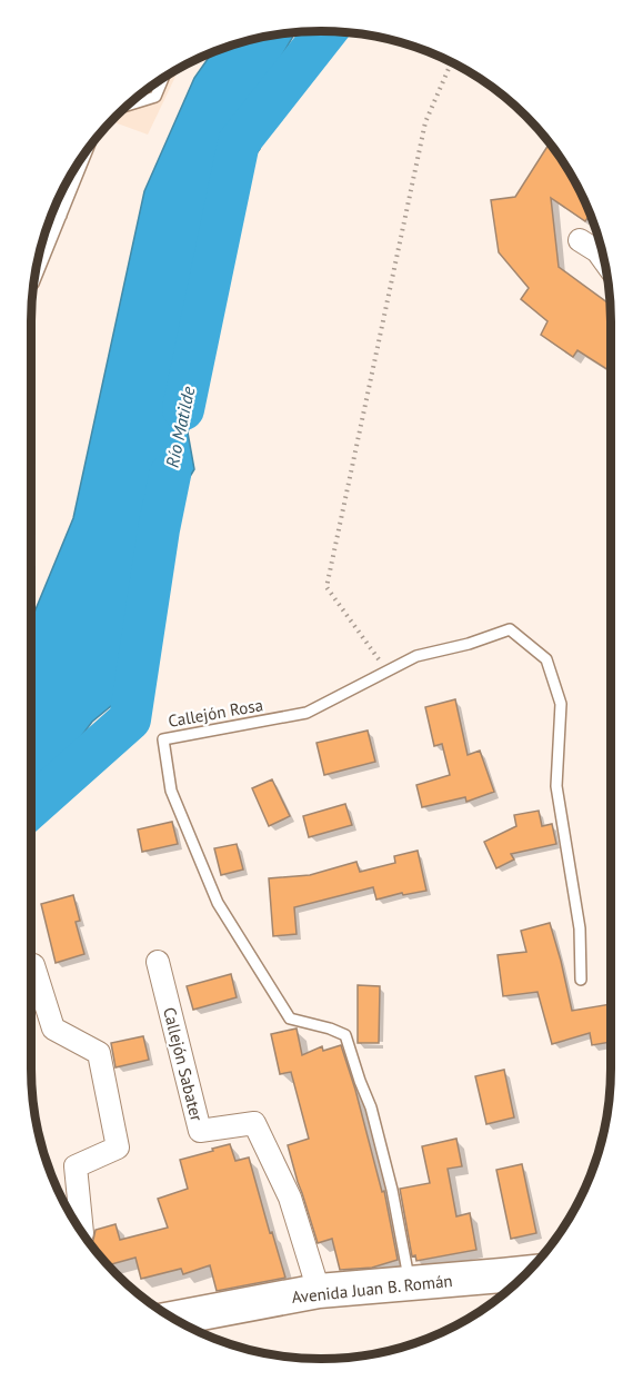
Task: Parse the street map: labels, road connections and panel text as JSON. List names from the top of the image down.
{
  "streets": {
    "main road": ["Avenida Juan B. Román"],
    "street": ["Callejón Sabater"],
    "lane": ["Callejón Rosa"]
  },
  "crossings": [
    ["Callejón Rosa", "Avenida Juan B. Román"],
    ["Callejón Sabater", "Avenida Juan B. Román"]
  ],
  "water": ["Río Matilde"]
}
